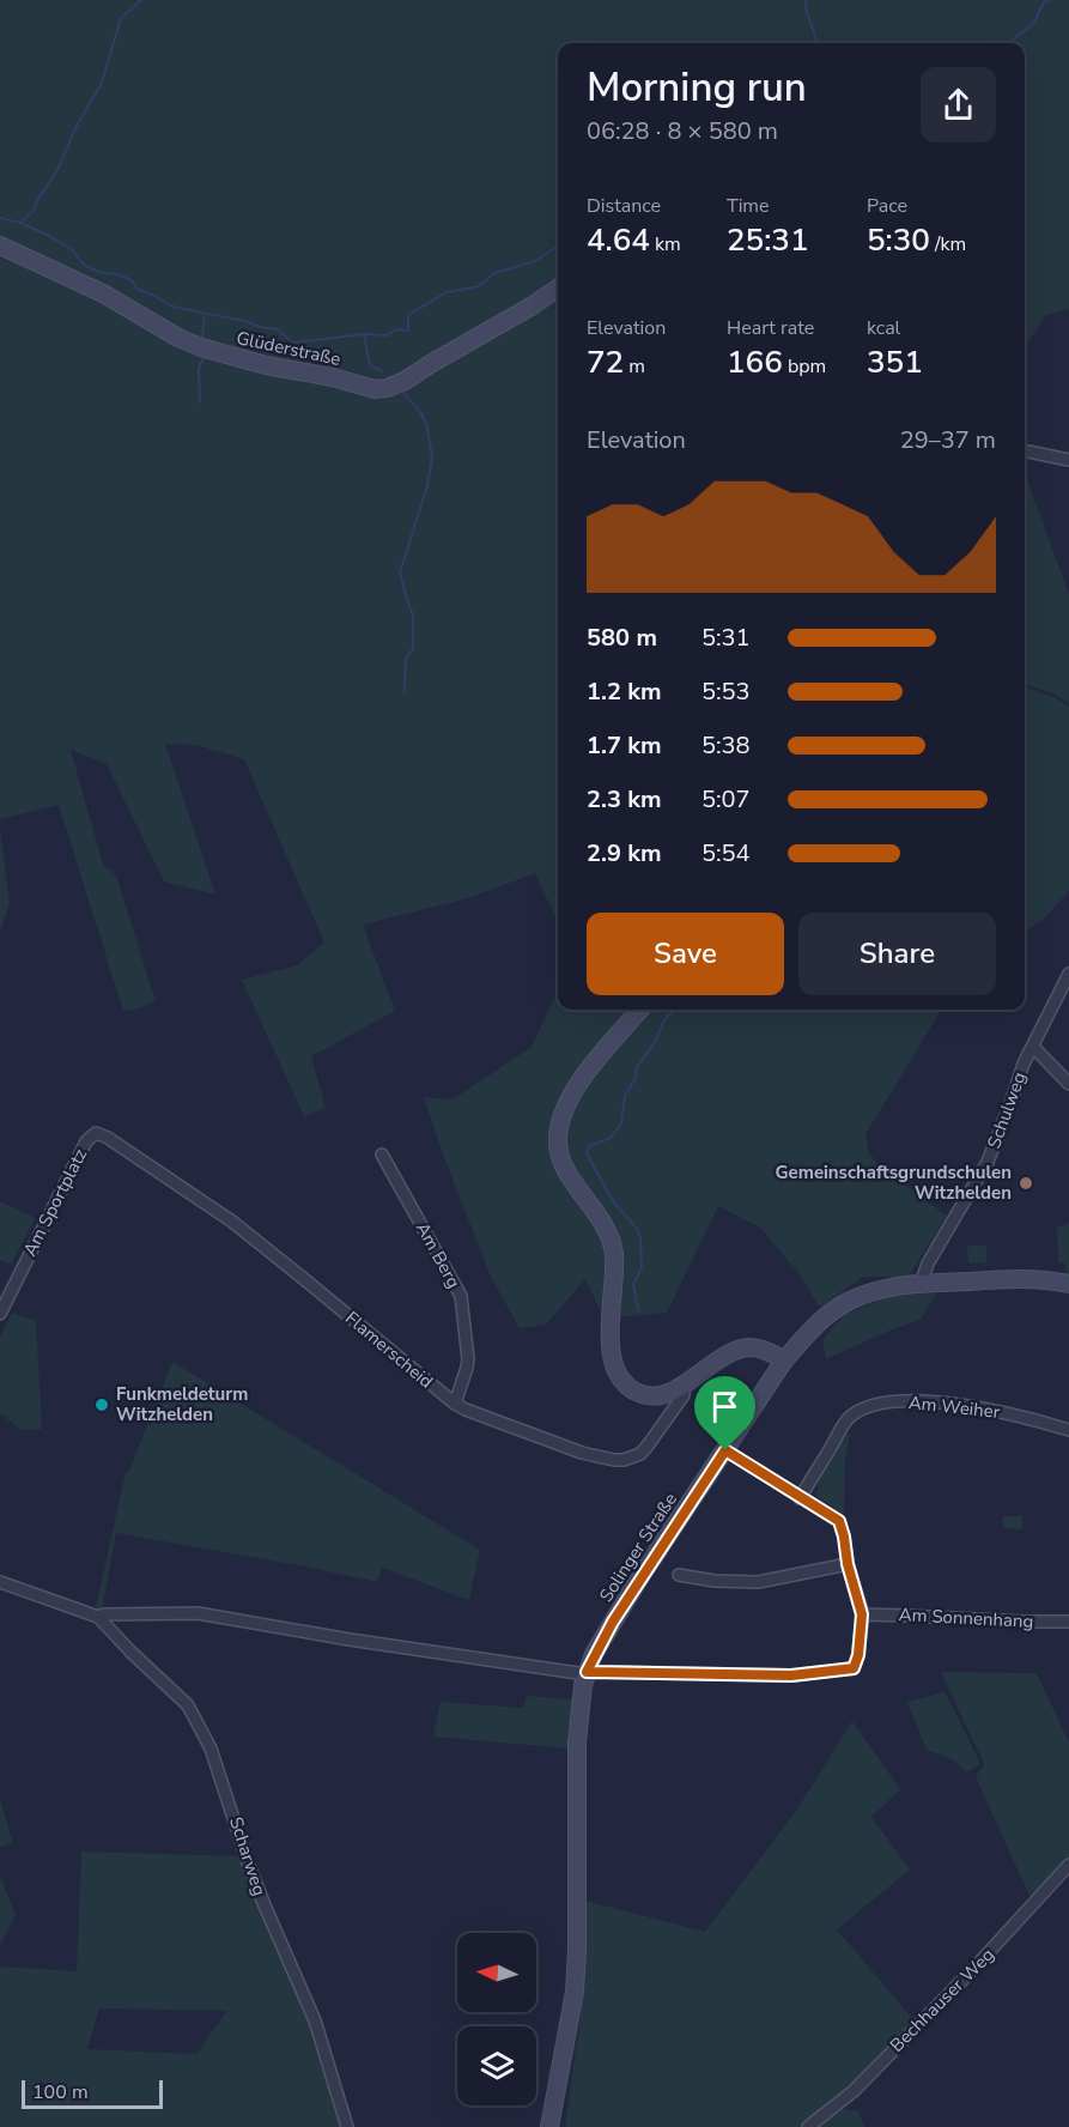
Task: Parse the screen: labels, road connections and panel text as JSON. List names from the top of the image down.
{
  "streets": {
    "main road": ["Glüderstraße", "Solinger Straße"],
    "street": [
      "Schulweg",
      "Am Sportplatz",
      "Am Berg",
      "Flamerscheid",
      "Am Weiher",
      "Am Sonnenhang",
      "Scharweg",
      "Bechhauser Weg"
    ]
  },
  "crossings": [
    ["Schulweg", "Solinger Straße"],
    ["Am Sportplatz", "Flamerscheid"],
    ["Am Berg", "Flamerscheid"],
    ["Solinger Straße", "Scharweg"]
  ],
  "places": ["Gemeinschaftsgrundschulen Witzhelden", "Funkmeldeturm Witzhelden"],
  "scale_bar": "100 m",
  "north": "left",
  "page": {
    "heading": ["Morning run", "06:28 · 8 × 580 m"],
    "stats": [
      ["Distance", "4.64 km"],
      ["Time", "25:31"],
      ["Pace", "5:30 /km"],
      ["Elevation", "72 m"],
      ["Heart rate", "166 bpm"],
      ["kcal", "351"]
    ],
    "chart": ["Elevation", "29–37 m"],
    "list": [
      {
        "name": "580 m",
        "note": "5:31"
      },
      {
        "name": "1.2 km",
        "note": "5:53"
      },
      {
        "name": "1.7 km",
        "note": "5:38"
      },
      {
        "name": "2.3 km",
        "note": "5:07"
      },
      {
        "name": "2.9 km",
        "note": "5:54"
      }
    ],
    "buttons": ["Save", "Share"],
    "scale": "100 m"
  }
}
